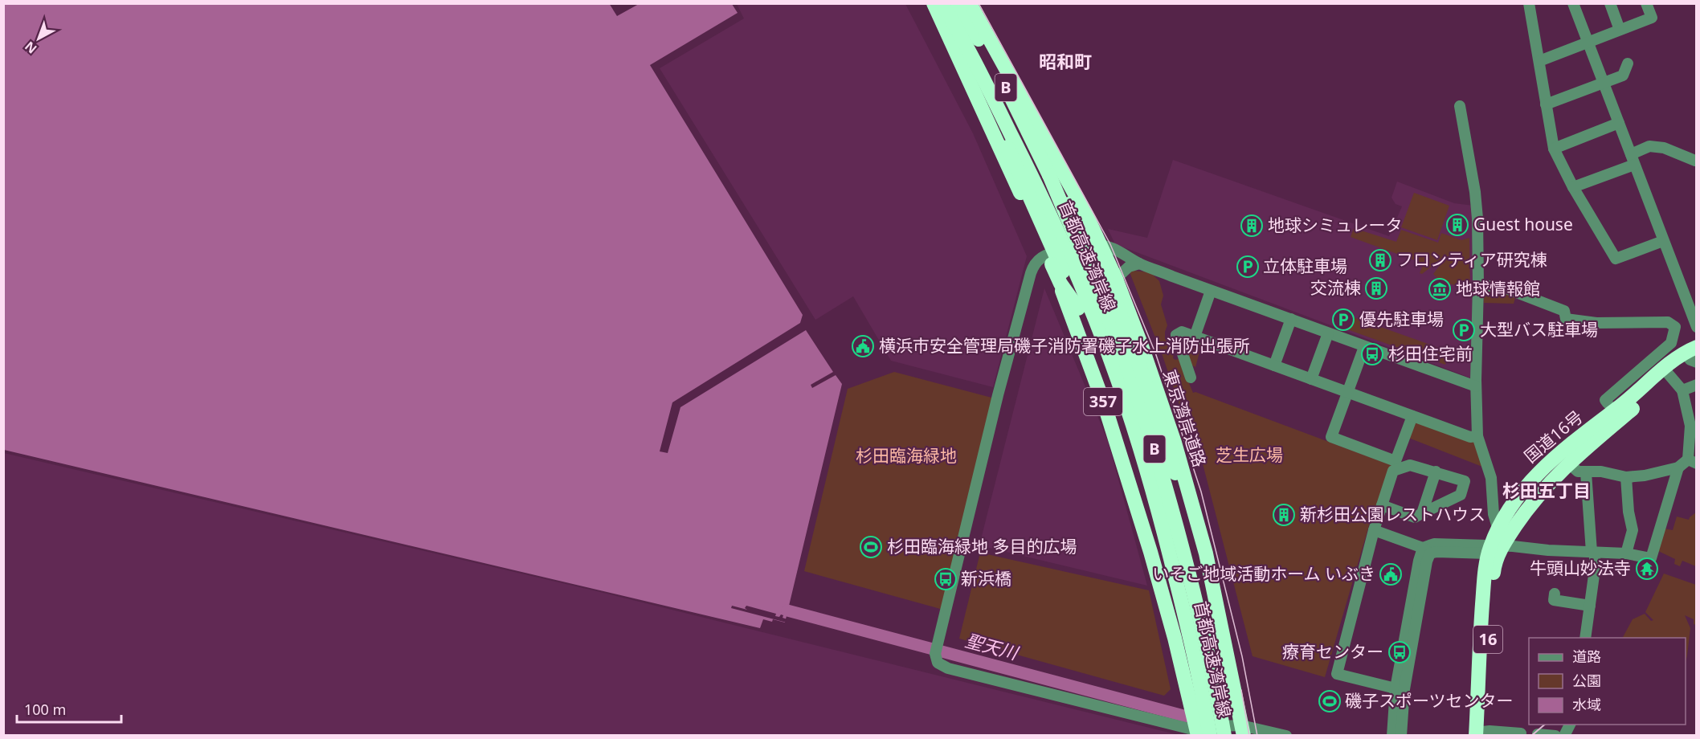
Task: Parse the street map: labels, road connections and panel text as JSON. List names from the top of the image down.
{
  "streets": {
    "highway": [
      "B",
      "首都高速湾岸線",
      "357",
      "東京湾岸道路",
      "国道16号",
      "16"
    ]
  },
  "crossings": [
    ["B", "首都高速湾岸線"],
    ["B", "東京湾岸道路"],
    ["首都高速湾岸線", "357"]
  ],
  "districts": ["昭和町", "杉田五丁目"],
  "water": ["聖天川"],
  "parks": ["芝生広場", "杉田臨海緑地"],
  "places": {
    "building": [
      "Guest house",
      "地球シミュレータ",
      "フロンティア研究棟",
      "交流棟",
      "新杉田公園レストハウス"
    ],
    "parking": ["立体駐車場", "優先駐車場", "大型バス駐車場"],
    "museum": ["地球情報館"],
    "public building": ["横浜市安全管理局磯子消防署磯子水上消防出張所", "いそご地域活動ホーム いぶき"],
    "bus stop": ["杉田住宅前", "新浜橋", "療育センター"],
    "sports": ["杉田臨海緑地 多目的広場", "磯子スポーツセンター"],
    "temple": ["牛頭山妙法寺"]
  },
  "legend": ["道路", "公園", "水域"],
  "scale_bar": "100 m",
  "north": "bottom left"
}
